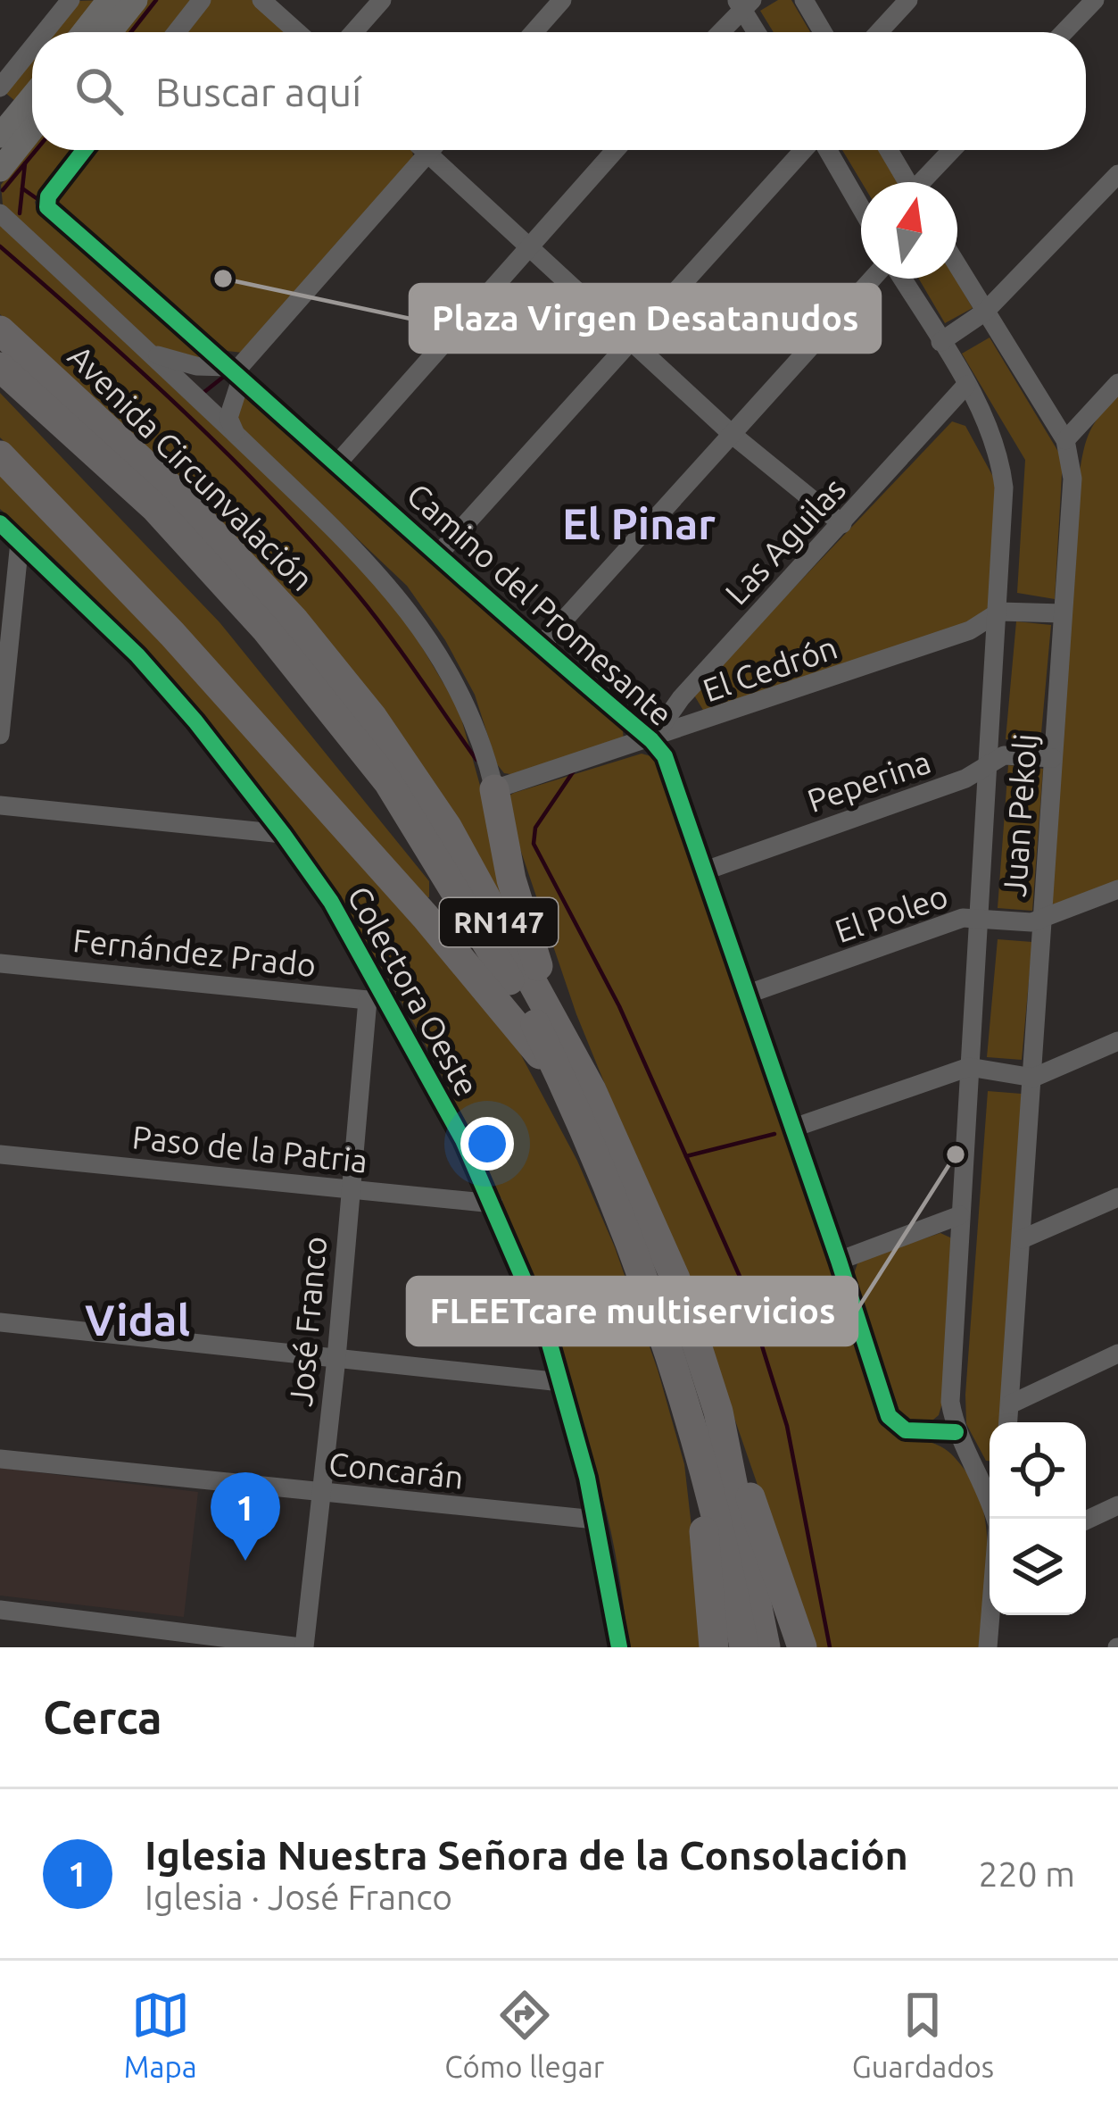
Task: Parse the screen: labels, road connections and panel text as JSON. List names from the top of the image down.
{
  "streets": {
    "highway": ["Avenida Circunvalación", "RN147"],
    "street": [
      "Las Aguilas",
      "Camino del Promesante",
      "El Cedrón",
      "Peperina",
      "Juan Pekolj",
      "El Poleo",
      "Fernández Prado",
      "Colectora Oeste",
      "Paso de la Patria",
      "José Franco",
      "Concarán"
    ]
  },
  "crossings": [
    ["Las Aguilas", "Camino del Promesante"],
    ["Las Aguilas", "El Cedrón"],
    ["Las Aguilas", "Juan Pekolj"],
    ["Camino del Promesante", "El Cedrón"],
    ["Camino del Promesante", "Peperina"],
    ["Camino del Promesante", "Juan Pekolj"],
    ["Camino del Promesante", "El Poleo"],
    ["El Cedrón", "Juan Pekolj"],
    ["Peperina", "Juan Pekolj"],
    ["Juan Pekolj", "El Poleo"],
    ["Fernández Prado", "Colectora Oeste"],
    ["Fernández Prado", "José Franco"],
    ["Colectora Oeste", "Paso de la Patria"],
    ["Colectora Oeste", "José Franco"],
    ["Colectora Oeste", "Concarán"],
    ["Paso de la Patria", "José Franco"],
    ["José Franco", "Concarán"]
  ],
  "districts": ["El Pinar", "Vidal"],
  "places": ["Plaza Virgen Desatanudos", "FLEETcare multiservicios"],
  "north": "top",
  "page": {
    "search": "Buscar aquí",
    "pins": "1",
    "heading": "Cerca",
    "list": [
      {
        "mark": "1",
        "name": "Iglesia Nuestra Señora de la Consolación",
        "note": "Iglesia · José Franco",
        "value": "220 m"
      }
    ],
    "nav": ["Mapa", "Cómo llegar", "Guardados"]
  }
}
